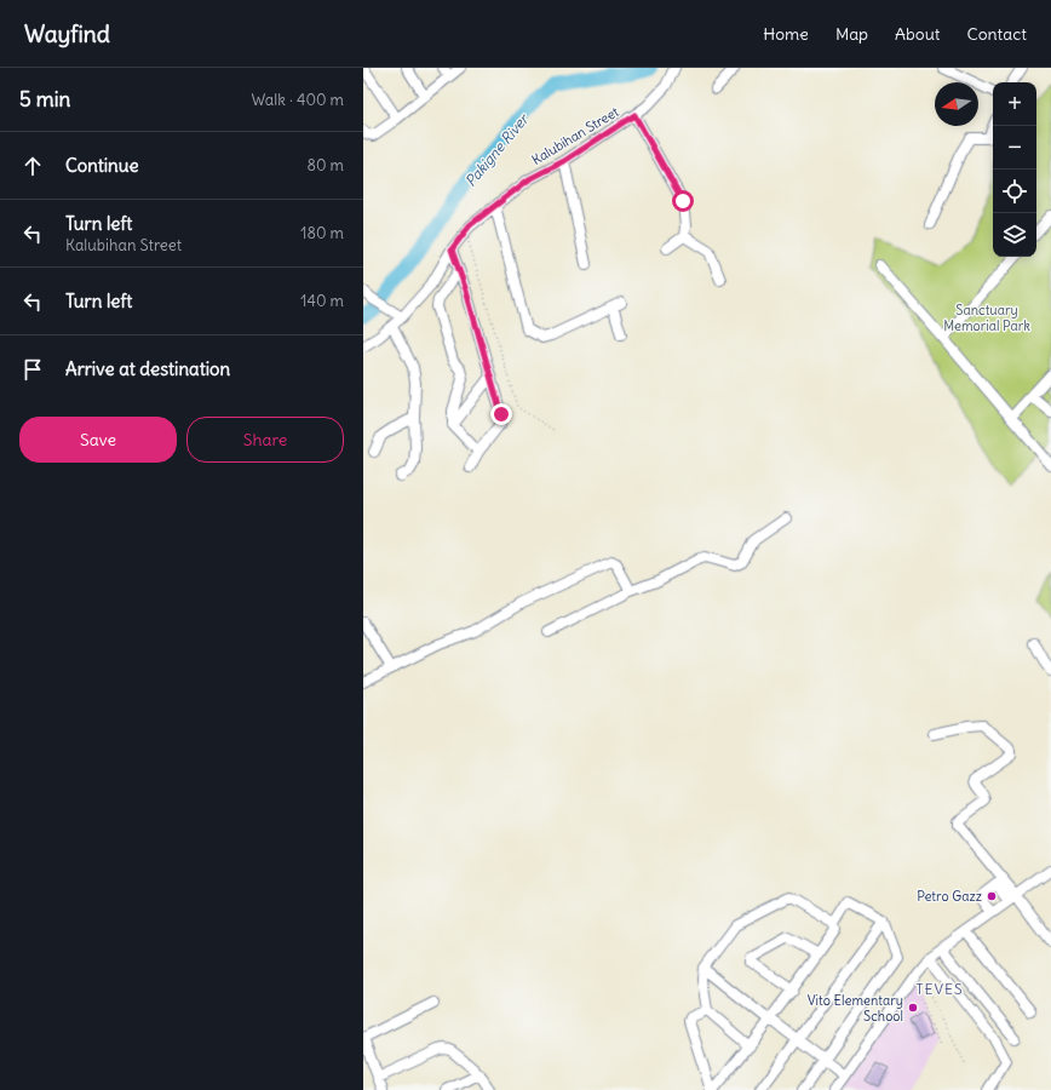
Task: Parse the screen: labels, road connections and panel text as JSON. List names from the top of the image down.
{
  "streets": {
    "street": ["Kalubihan Street"]
  },
  "districts": ["TEVES"],
  "water": ["Pakigne River"],
  "parks": ["Sanctuary Memorial Park"],
  "places": ["Petro Gazz", "Vito Elementary School"],
  "north": "left",
  "page": {
    "header": "Wayfind",
    "nav": [
      "Home",
      "Map",
      "About",
      "Contact"
    ],
    "heading": ["5 min", "Walk · 400 m"],
    "map_buttons": ["+", "−"],
    "list": [
      ["Continue", "80 m"],
      ["Turn left", "Kalubihan Street", "180 m"],
      ["Turn left", "140 m"],
      "Arrive at destination"
    ],
    "buttons": ["Save", "Share"]
  }
}
